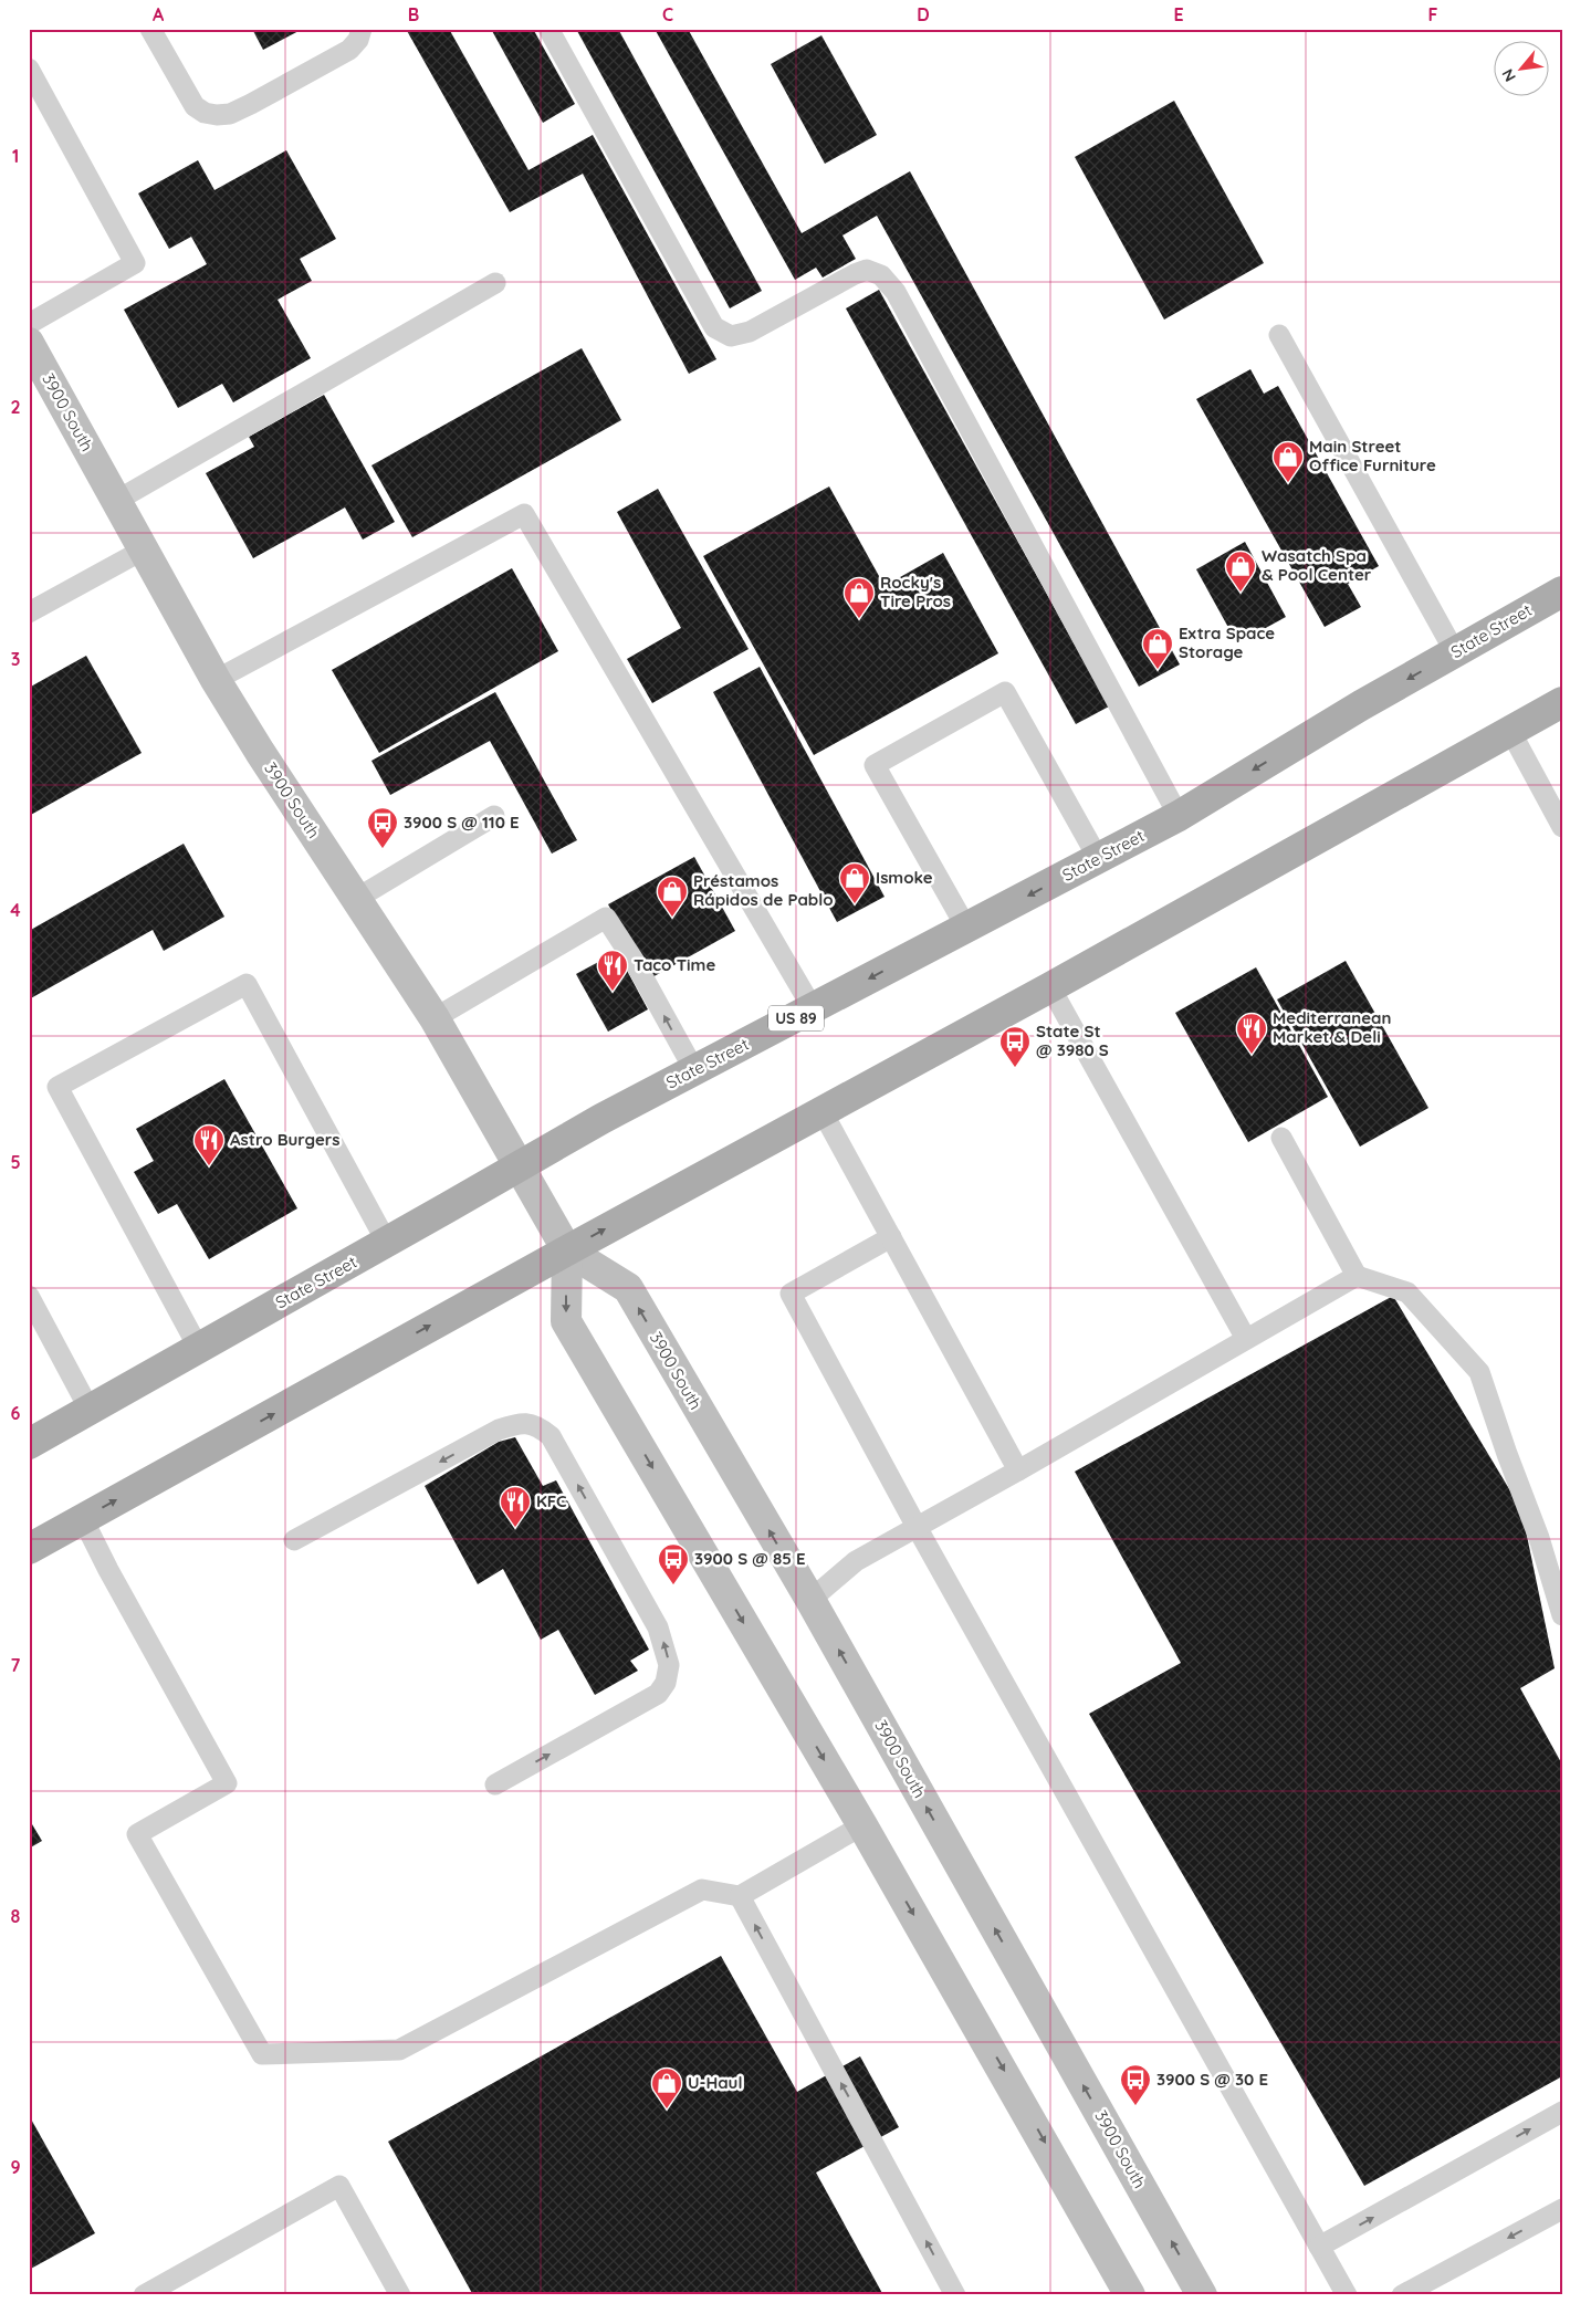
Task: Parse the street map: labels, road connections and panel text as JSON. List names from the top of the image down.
{
  "streets": {
    "main road": ["3900 South", "State Street", "US 89"]
  },
  "crossings": [
    ["3900 South", "State Street"]
  ],
  "places": {
    "shop": [
      "Main Street Office Furniture",
      "Wasatch Spa & Pool Center",
      "Rocky's Tire Pros",
      "Extra Space Storage",
      "Ismoke",
      "Préstamos Rápidos de Pablo",
      "U-Haul"
    ],
    "bus stop": [
      "3900 S @ 110 E",
      "State St @ 3980 S",
      "3900 S @ 85 E",
      "3900 S @ 30 E"
    ],
    "restaurant": [
      "Taco Time",
      "Mediterranean Market & Deli",
      "Astro Burgers",
      "KFC"
    ]
  },
  "north": "bottom left",
  "grid": {
    "columns": [
      "A",
      "B",
      "C",
      "D",
      "E",
      "F"
    ],
    "rows": [
      "1",
      "2",
      "3",
      "4",
      "5",
      "6",
      "7",
      "8",
      "9"
    ]
  }
}
